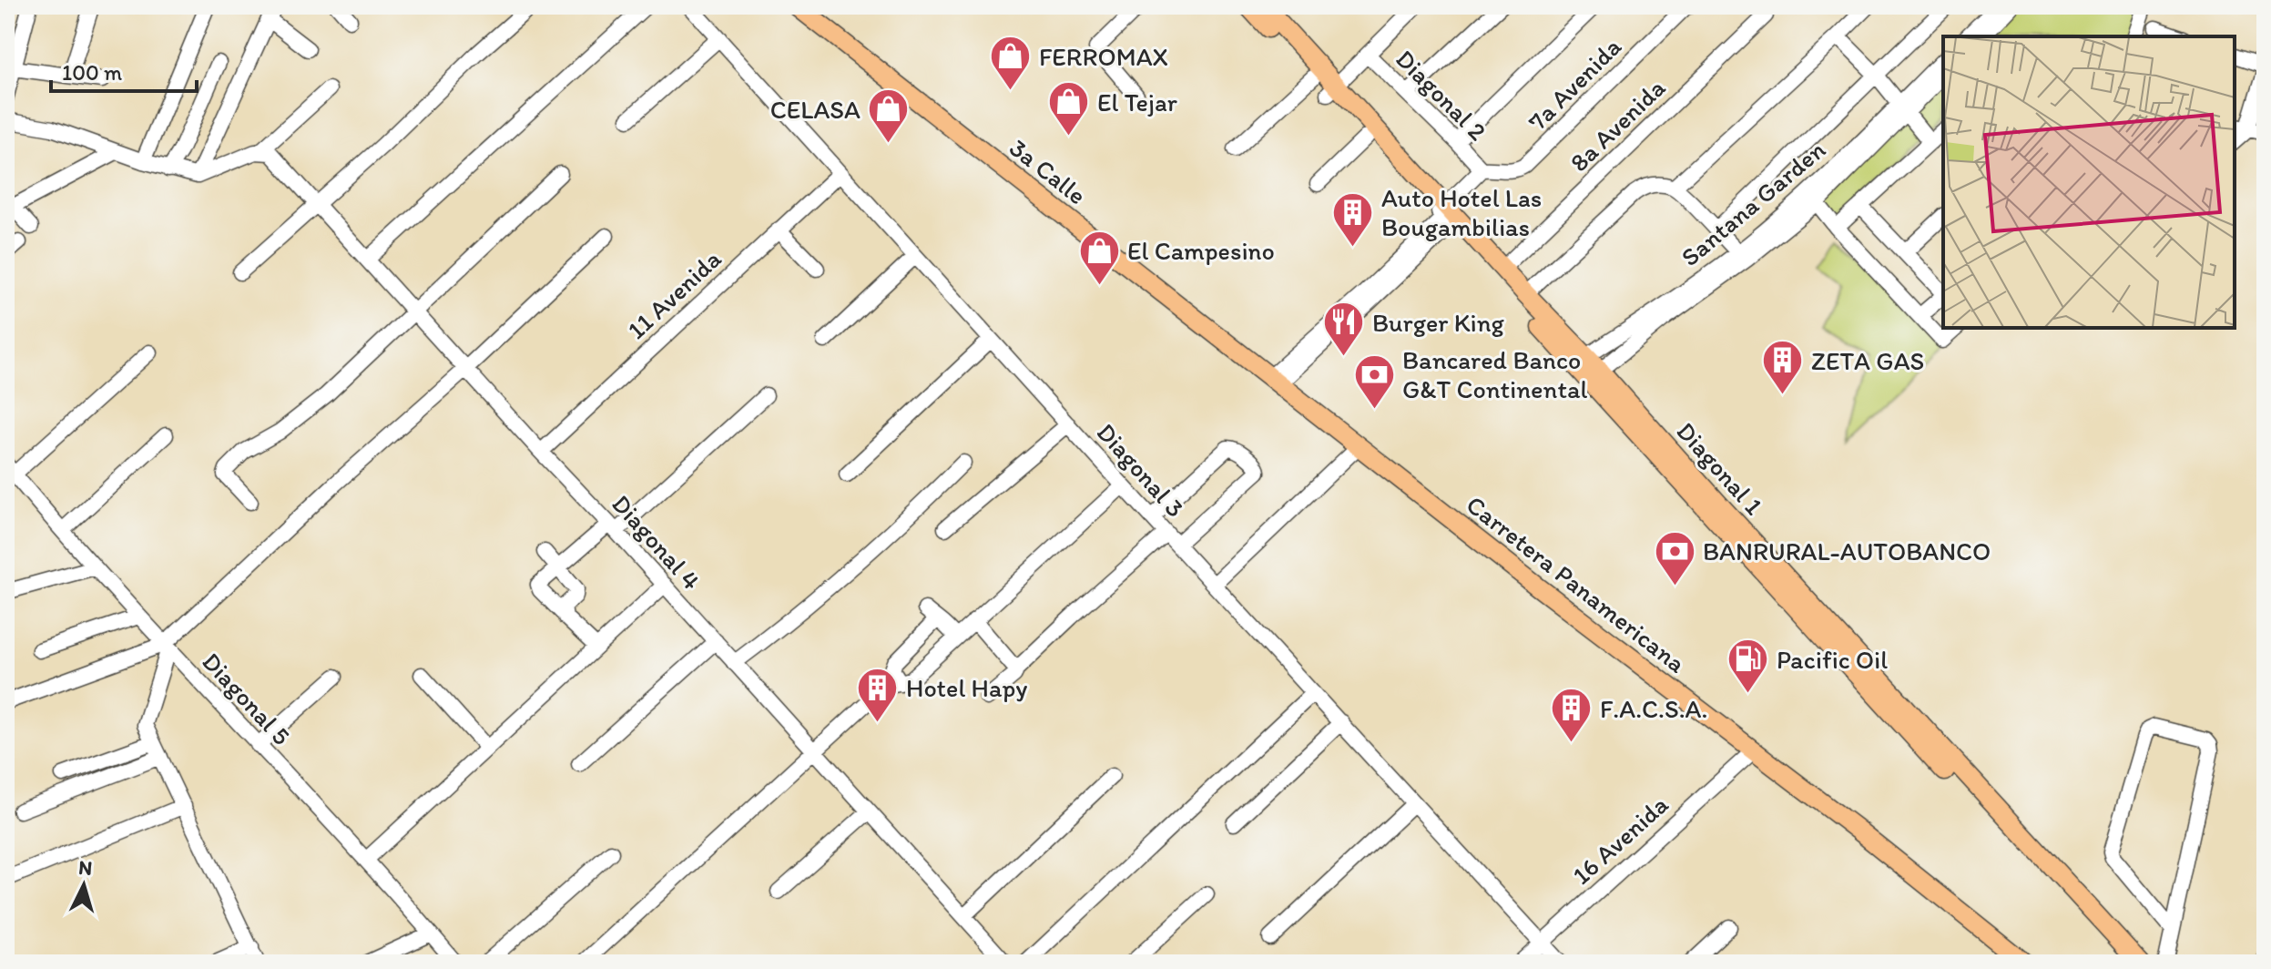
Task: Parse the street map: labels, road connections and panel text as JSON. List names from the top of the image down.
{
  "streets": {
    "main road": ["3a Calle", "Diagonal 1", "Carretera Panamericana"],
    "street": [
      "7a Avenida",
      "Diagonal 2",
      "8a Avenida",
      "Santana Garden",
      "11 Avenida",
      "Diagonal 3",
      "Diagonal 4",
      "Diagonal 5",
      "16 Avenida"
    ]
  },
  "crossings": [
    ["7a Avenida", "Diagonal 2"],
    ["8a Avenida", "Diagonal 1"],
    ["3a Calle", "Carretera Panamericana"],
    ["Santana Garden", "Diagonal 1"],
    ["11 Avenida", "Diagonal 3"],
    ["11 Avenida", "Diagonal 4"],
    ["Diagonal 3", "16 Avenida"],
    ["Carretera Panamericana", "16 Avenida"]
  ],
  "places": {
    "shop": [
      "FERROMAX",
      "El Tejar",
      "CELASA",
      "El Campesino"
    ],
    "building": [
      "Auto Hotel Las Bougambilias",
      "ZETA GAS",
      "Hotel Hapy",
      "F.A.C.S.A."
    ],
    "restaurant": ["Burger King"],
    "bank": ["Bancared Banco G&T Continental", "BANRURAL-AUTOBANCO"],
    "fuel station": ["Pacific Oil"]
  },
  "scale_bar": "100 m",
  "north": "top"
}
